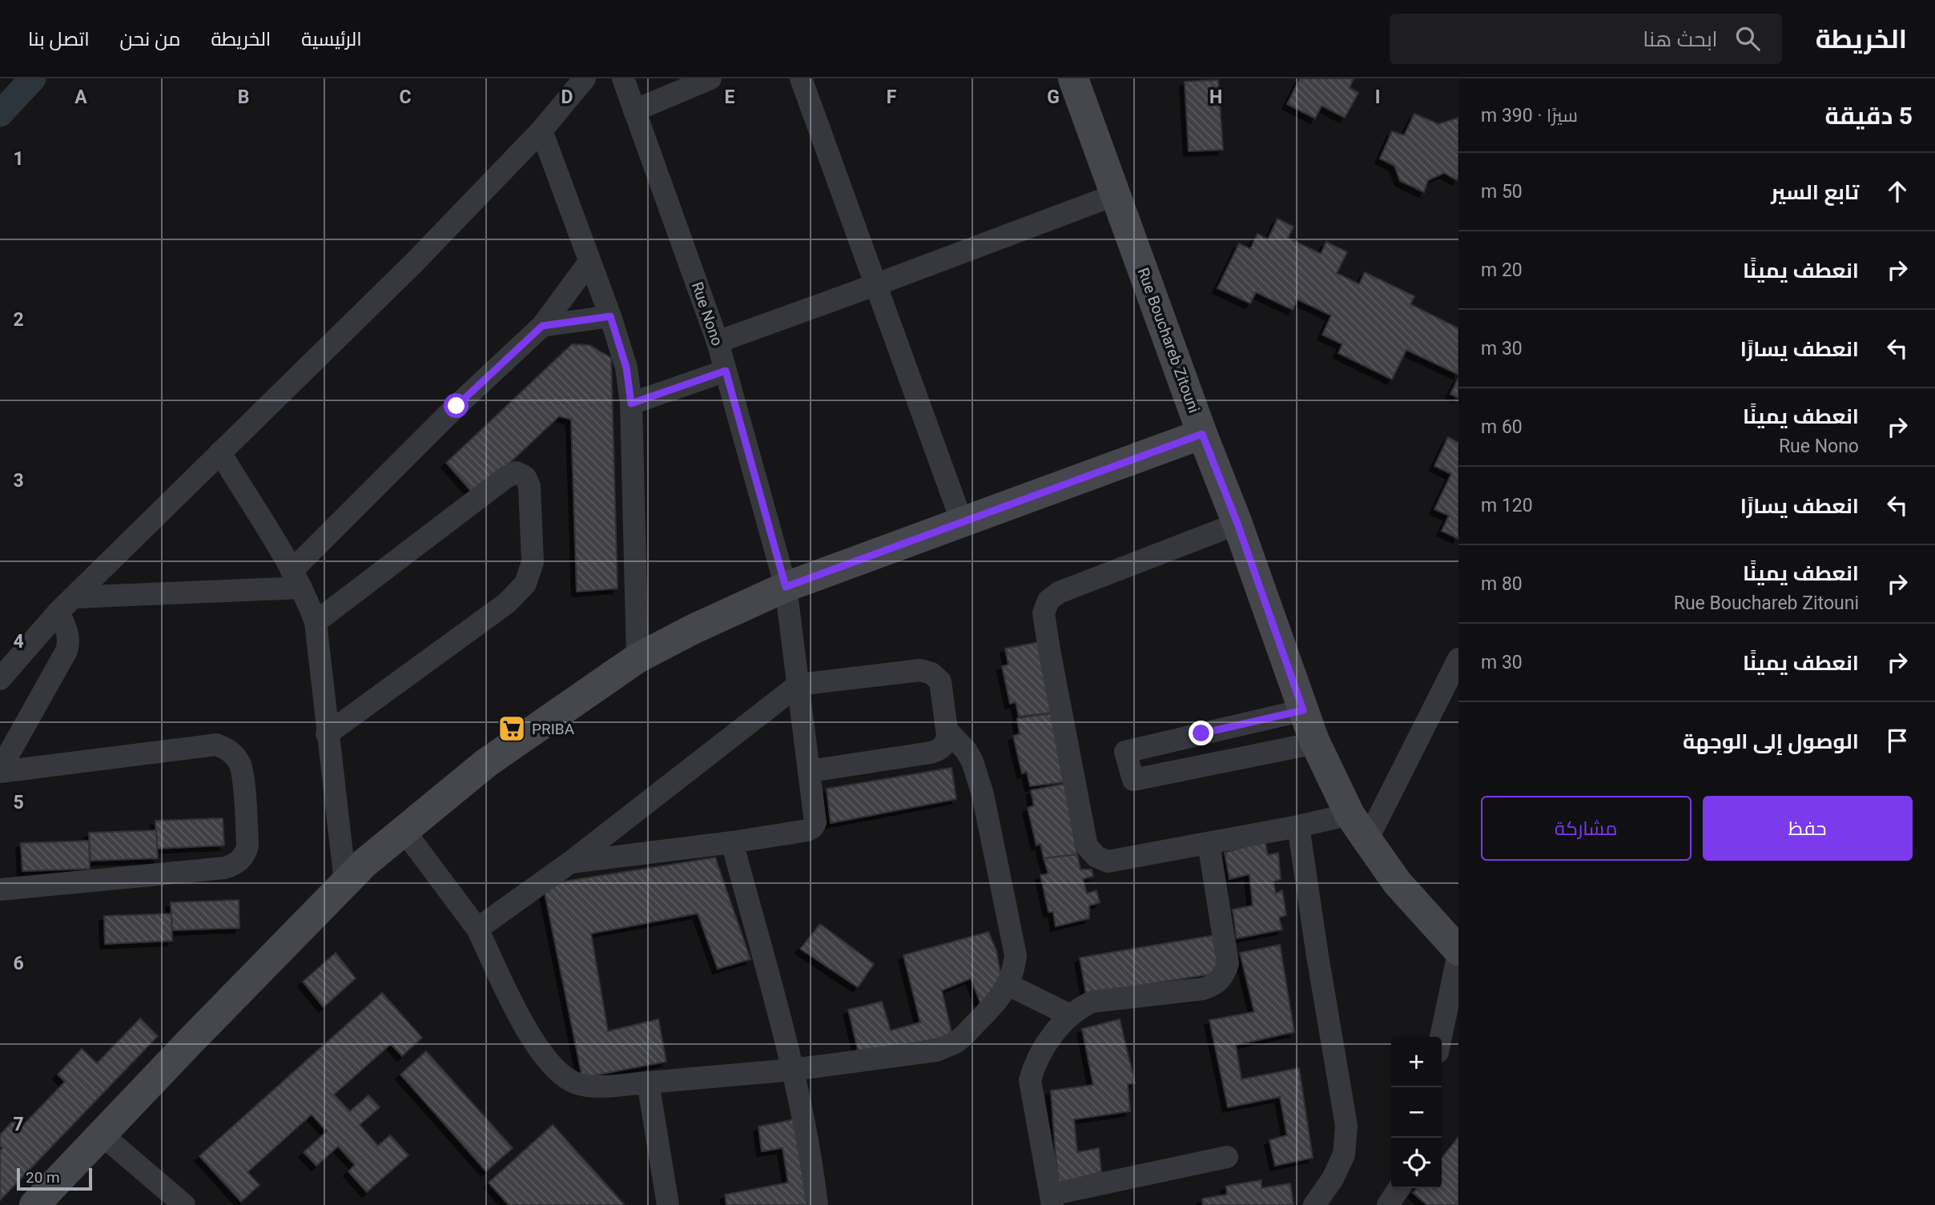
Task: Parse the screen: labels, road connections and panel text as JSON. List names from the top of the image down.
{
  "streets": {
    "street": ["Rue Nono", "Rue Bouchareb Zitouni"]
  },
  "places": {
    "supermarket": ["PRIBA"]
  },
  "scale_bar": "20 m",
  "page": {
    "header": "الخريطة",
    "search": "ابحث هنا",
    "nav": [
      "الرئيسية",
      "الخريطة",
      "من نحن",
      "اتصل بنا"
    ],
    "heading": ["5 دقيقة", "سيرًا · 390 m"],
    "list": [
      ["تابع السير", "50 m"],
      ["انعطف يمينًا", "20 m"],
      ["انعطف يسارًا", "30 m"],
      ["انعطف يمينًا", "Rue Nono", "60 m"],
      ["انعطف يسارًا", "120 m"],
      ["انعطف يمينًا", "Rue Bouchareb Zitouni", "80 m"],
      ["انعطف يمينًا", "30 m"],
      "الوصول إلى الوجهة"
    ],
    "buttons": ["حفظ", "مشاركة"],
    "map_buttons": ["+", "−"],
    "scale": "20 m"
  },
  "grid": {
    "columns": [
      "A",
      "B",
      "C",
      "D",
      "E",
      "F",
      "G",
      "H",
      "I"
    ],
    "rows": [
      "1",
      "2",
      "3",
      "4",
      "5",
      "6",
      "7"
    ]
  }
}
